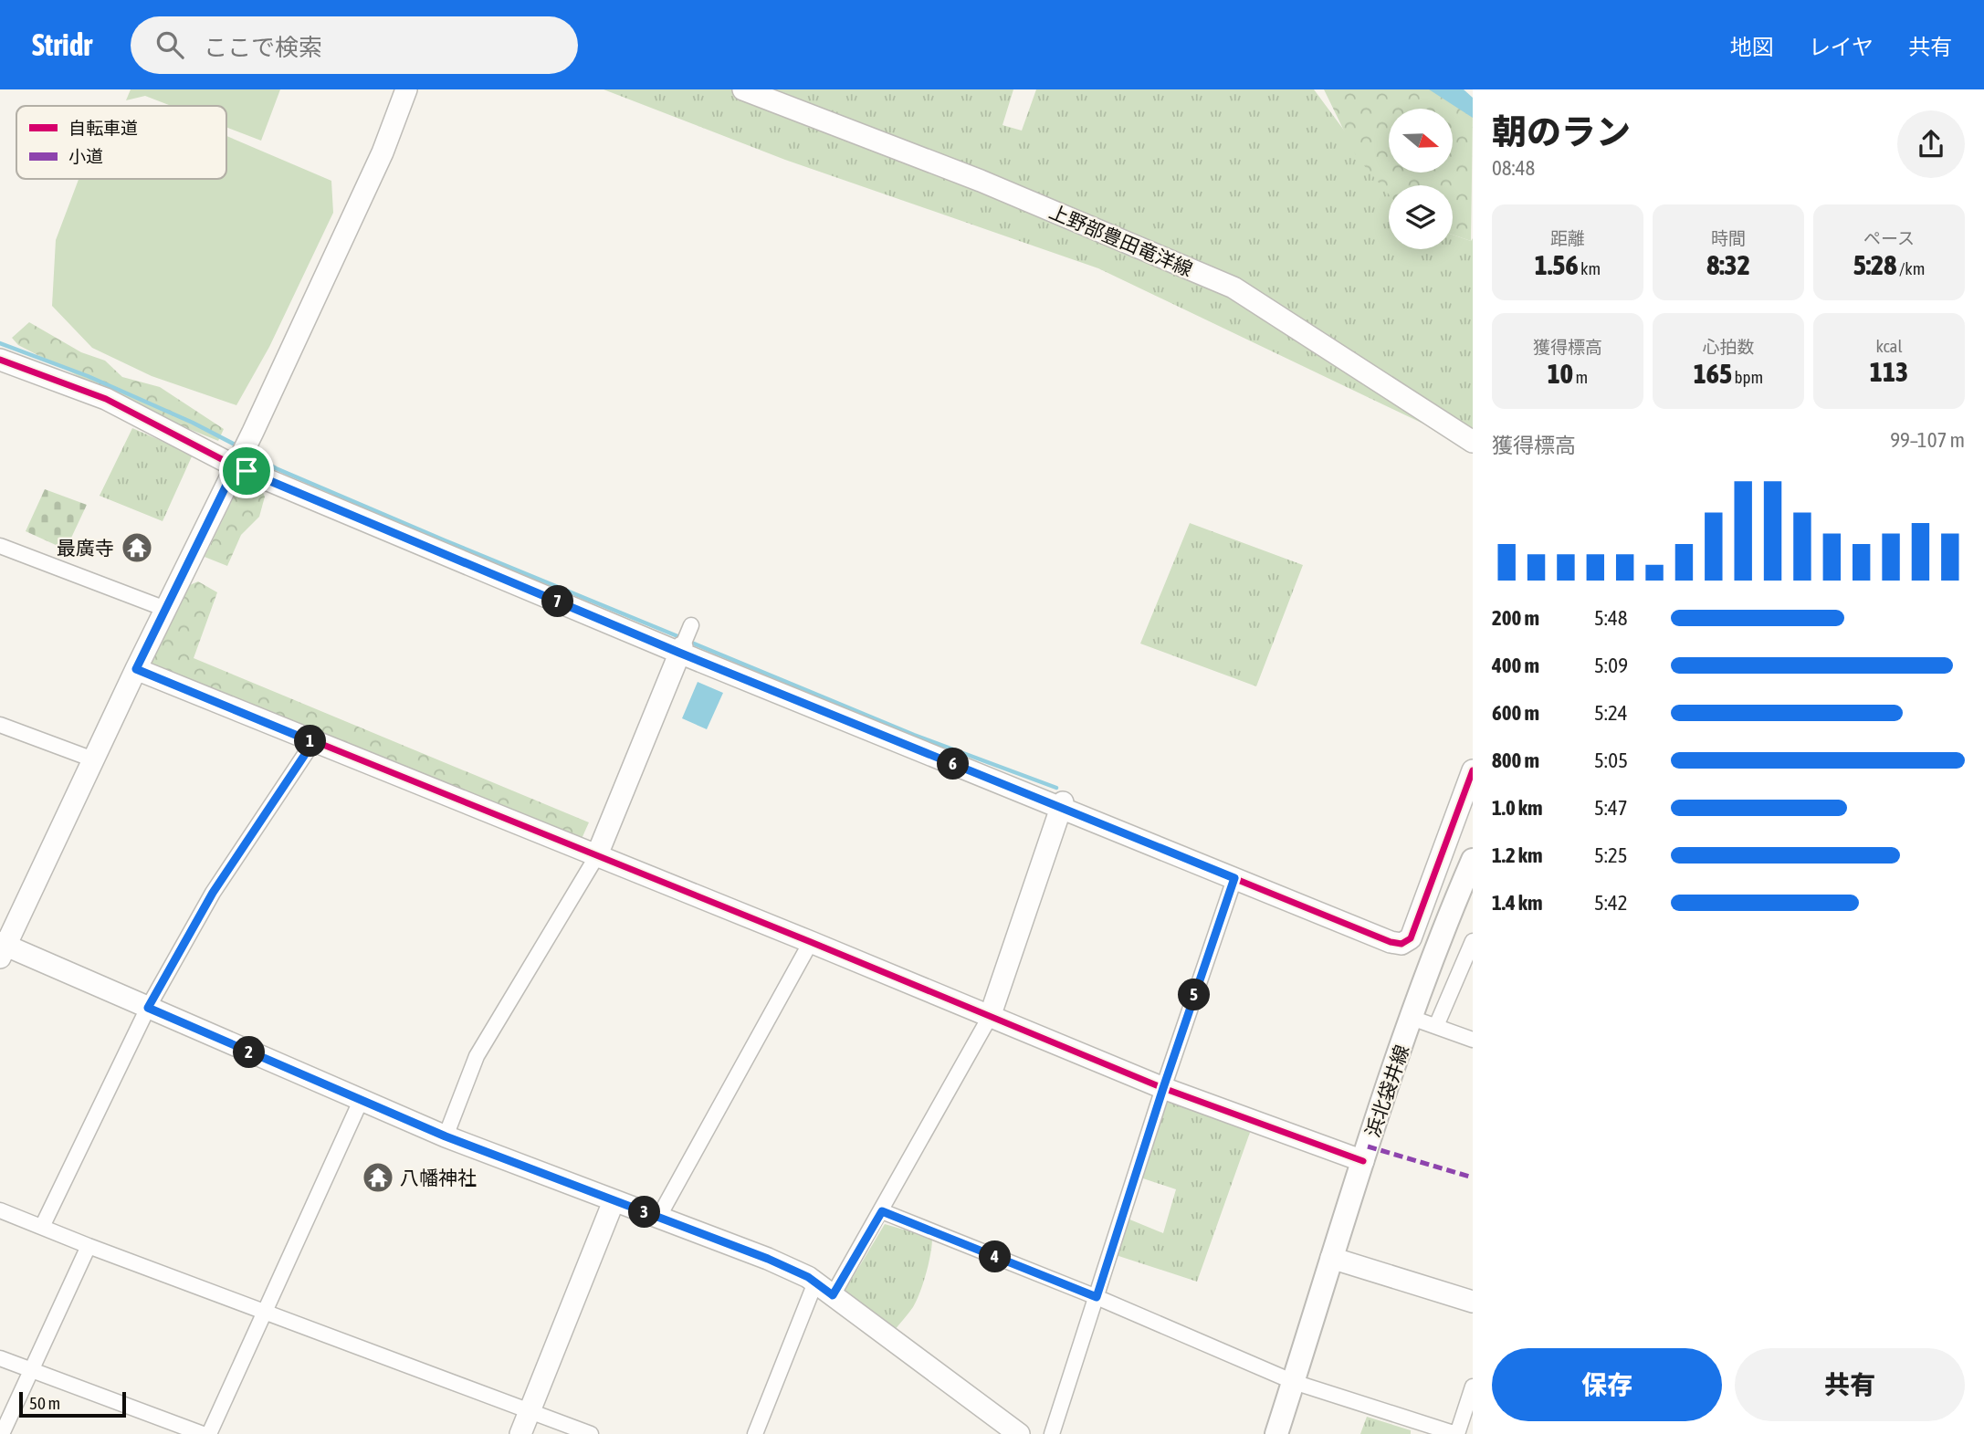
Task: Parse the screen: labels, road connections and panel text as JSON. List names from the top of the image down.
{
  "streets": {
    "main road": ["浜北袋井線"],
    "street": ["上野部豊田竜洋線"]
  },
  "places": {
    "temple": ["最廣寺", "八幡神社"]
  },
  "legend": ["自転車道", "小道"],
  "scale_bar": "50 m",
  "north": "right",
  "page": {
    "header": "Stridr",
    "search": "ここで検索",
    "nav": ["地図", "レイヤ", "共有"],
    "heading": ["朝のラン", "08:48"],
    "stats": [
      ["距離", "1.56 km"],
      ["時間", "8:32"],
      ["ペース", "5:28 /km"],
      ["獲得標高", "10 m"],
      ["心拍数", "165 bpm"],
      ["kcal", "113"]
    ],
    "chart": ["獲得標高", "99–107 m"],
    "pins": [
      "7",
      "1",
      "6",
      "5",
      "2",
      "3",
      "4"
    ],
    "list": [
      {
        "name": "200 m",
        "note": "5:48"
      },
      {
        "name": "400 m",
        "note": "5:09"
      },
      {
        "name": "600 m",
        "note": "5:24"
      },
      {
        "name": "800 m",
        "note": "5:05"
      },
      {
        "name": "1.0 km",
        "note": "5:47"
      },
      {
        "name": "1.2 km",
        "note": "5:25"
      },
      {
        "name": "1.4 km",
        "note": "5:42"
      }
    ],
    "buttons": ["保存", "共有"],
    "scale": "50 m"
  }
}
